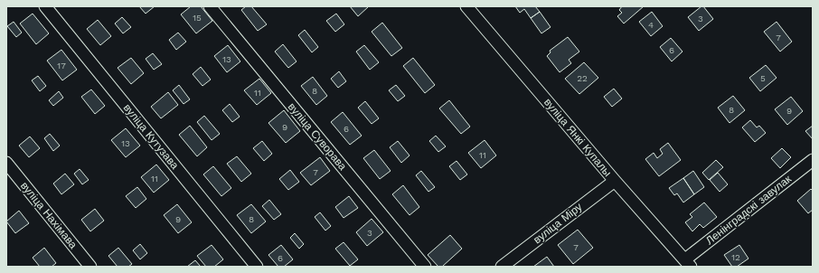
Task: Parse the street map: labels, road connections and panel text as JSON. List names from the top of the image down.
{
  "streets": {
    "street": [
      "вуліца Кутузава",
      "вуліца Суворава",
      "вуліца Янкі Купалы",
      "Ленінградскі завулак",
      "вуліца Нахімава",
      "вуліца Міру"
    ]
  },
  "crossings": [
    ["вуліца Янкі Купалы", "Ленінградскі завулак"],
    ["вуліца Янкі Купалы", "вуліца Міру"]
  ],
  "house_numbers": [
    "15",
    "3",
    "4",
    "7",
    "6",
    "13",
    "17",
    "22",
    "5",
    "8",
    "11",
    "8",
    "9",
    "9",
    "6",
    "13",
    "11",
    "7",
    "11",
    "9",
    "8",
    "3",
    "7",
    "12",
    "6"
  ]
}
